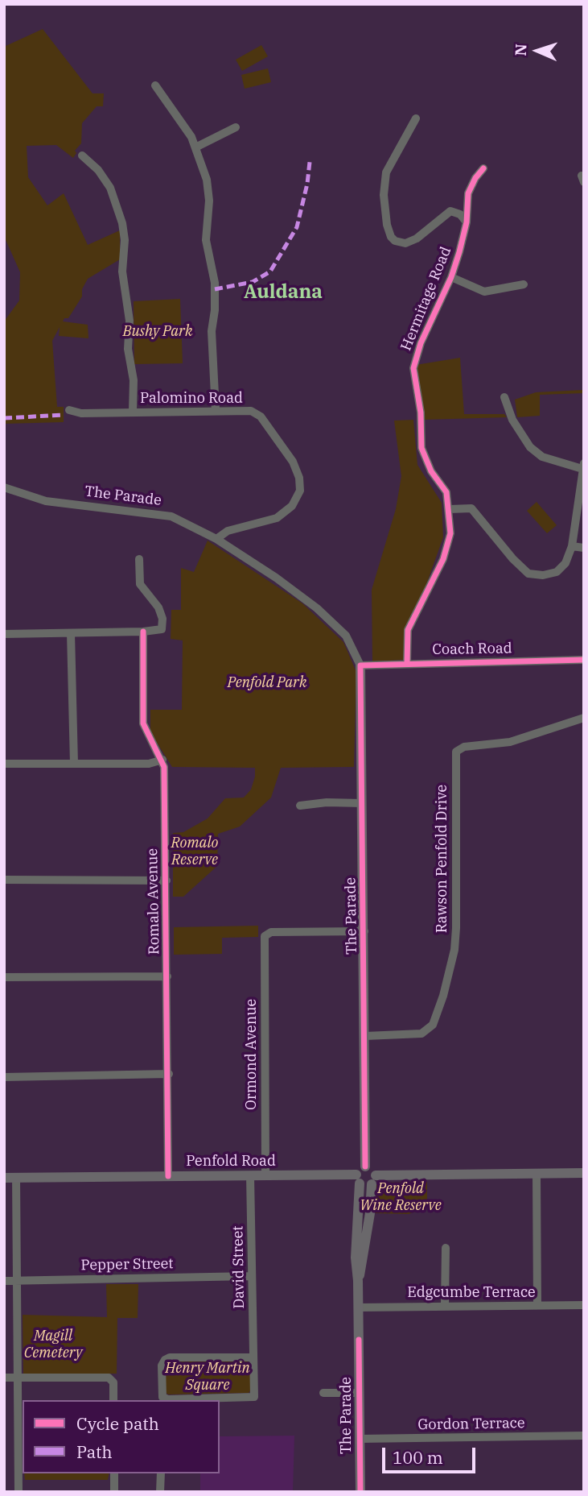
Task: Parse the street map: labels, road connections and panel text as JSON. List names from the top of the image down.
{
  "streets": {
    "main road": ["The Parade", "Penfold Road"],
    "street": [
      "Hermitage Road",
      "Palomino Road",
      "Coach Road",
      "Rawson Penfold Drive",
      "Romalo Avenue",
      "Ormond Avenue",
      "Pepper Street",
      "David Street",
      "Edgcumbe Terrace",
      "Gordon Terrace"
    ]
  },
  "crossings": [
    ["Hermitage Road", "Coach Road"],
    ["Palomino Road", "The Parade"],
    ["The Parade", "Coach Road"],
    ["The Parade", "Rawson Penfold Drive"],
    ["The Parade", "Ormond Avenue"],
    ["The Parade", "Penfold Road"],
    ["The Parade", "Edgcumbe Terrace"],
    ["The Parade", "Gordon Terrace"],
    ["Romalo Avenue", "Penfold Road"],
    ["Ormond Avenue", "Penfold Road"],
    ["Penfold Road", "David Street"],
    ["Pepper Street", "David Street"]
  ],
  "districts": ["Auldana"],
  "parks": [
    "Bushy Park",
    "Penfold Park",
    "Romalo Reserve",
    "Penfold Wine Reserve",
    "Magill Cemetery",
    "Henry Martin Square"
  ],
  "legend": ["Cycle path", "Path"],
  "scale_bar": "100 m",
  "north": "left"
}
